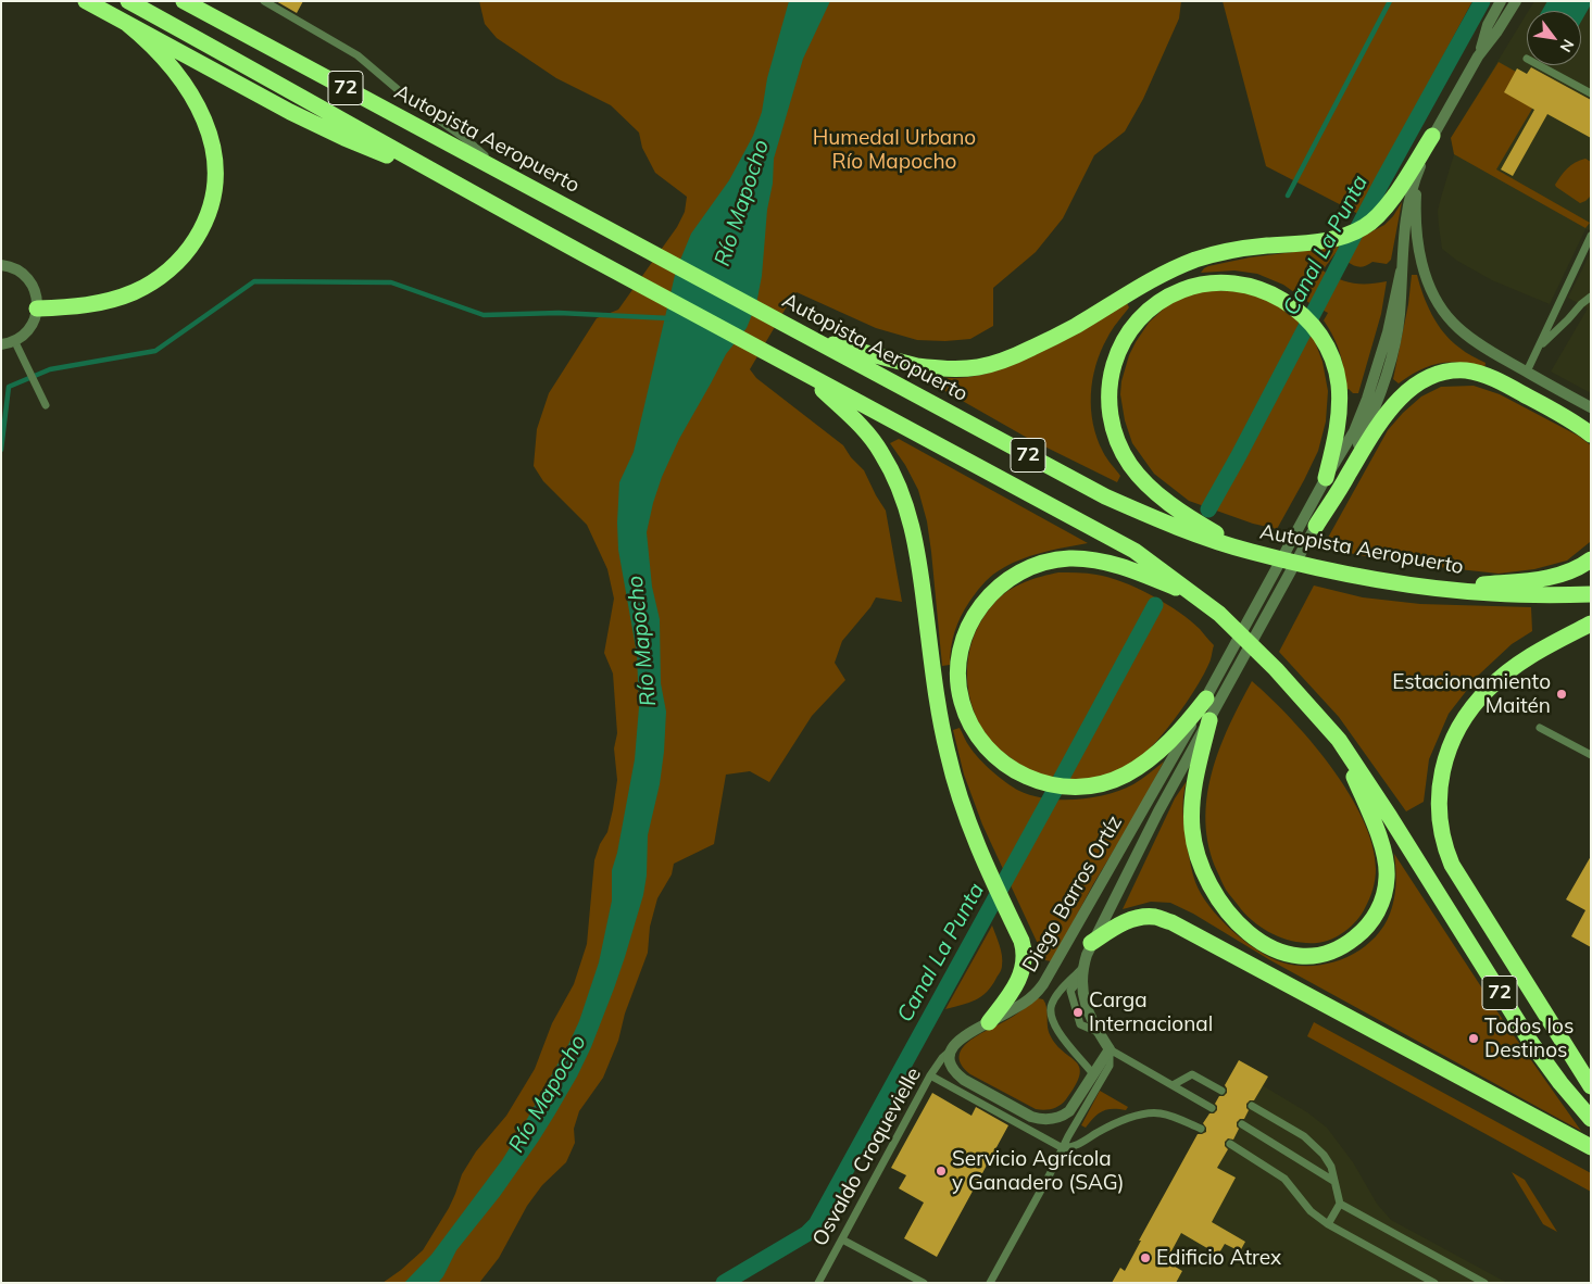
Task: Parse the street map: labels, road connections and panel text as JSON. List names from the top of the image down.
{
  "streets": {
    "highway": ["72", "Autopista Aeropuerto"],
    "street": ["Diego Barros Ortíz"],
    "lane": ["Osvaldo Croquevielle"]
  },
  "crossings": [
    ["Diego Barros Ortíz", "Osvaldo Croquevielle"]
  ],
  "water": ["Río Mapocho", "Canal La Punta"],
  "parks": ["Humedal Urbano Río Mapocho"],
  "places": [
    "Estacionamiento Maitén",
    "Carga Internacional",
    "Todos los Destinos",
    "Servicio Agrícola y Ganadero (SAG)",
    "Edificio Atrex"
  ],
  "north": "bottom right"
}
